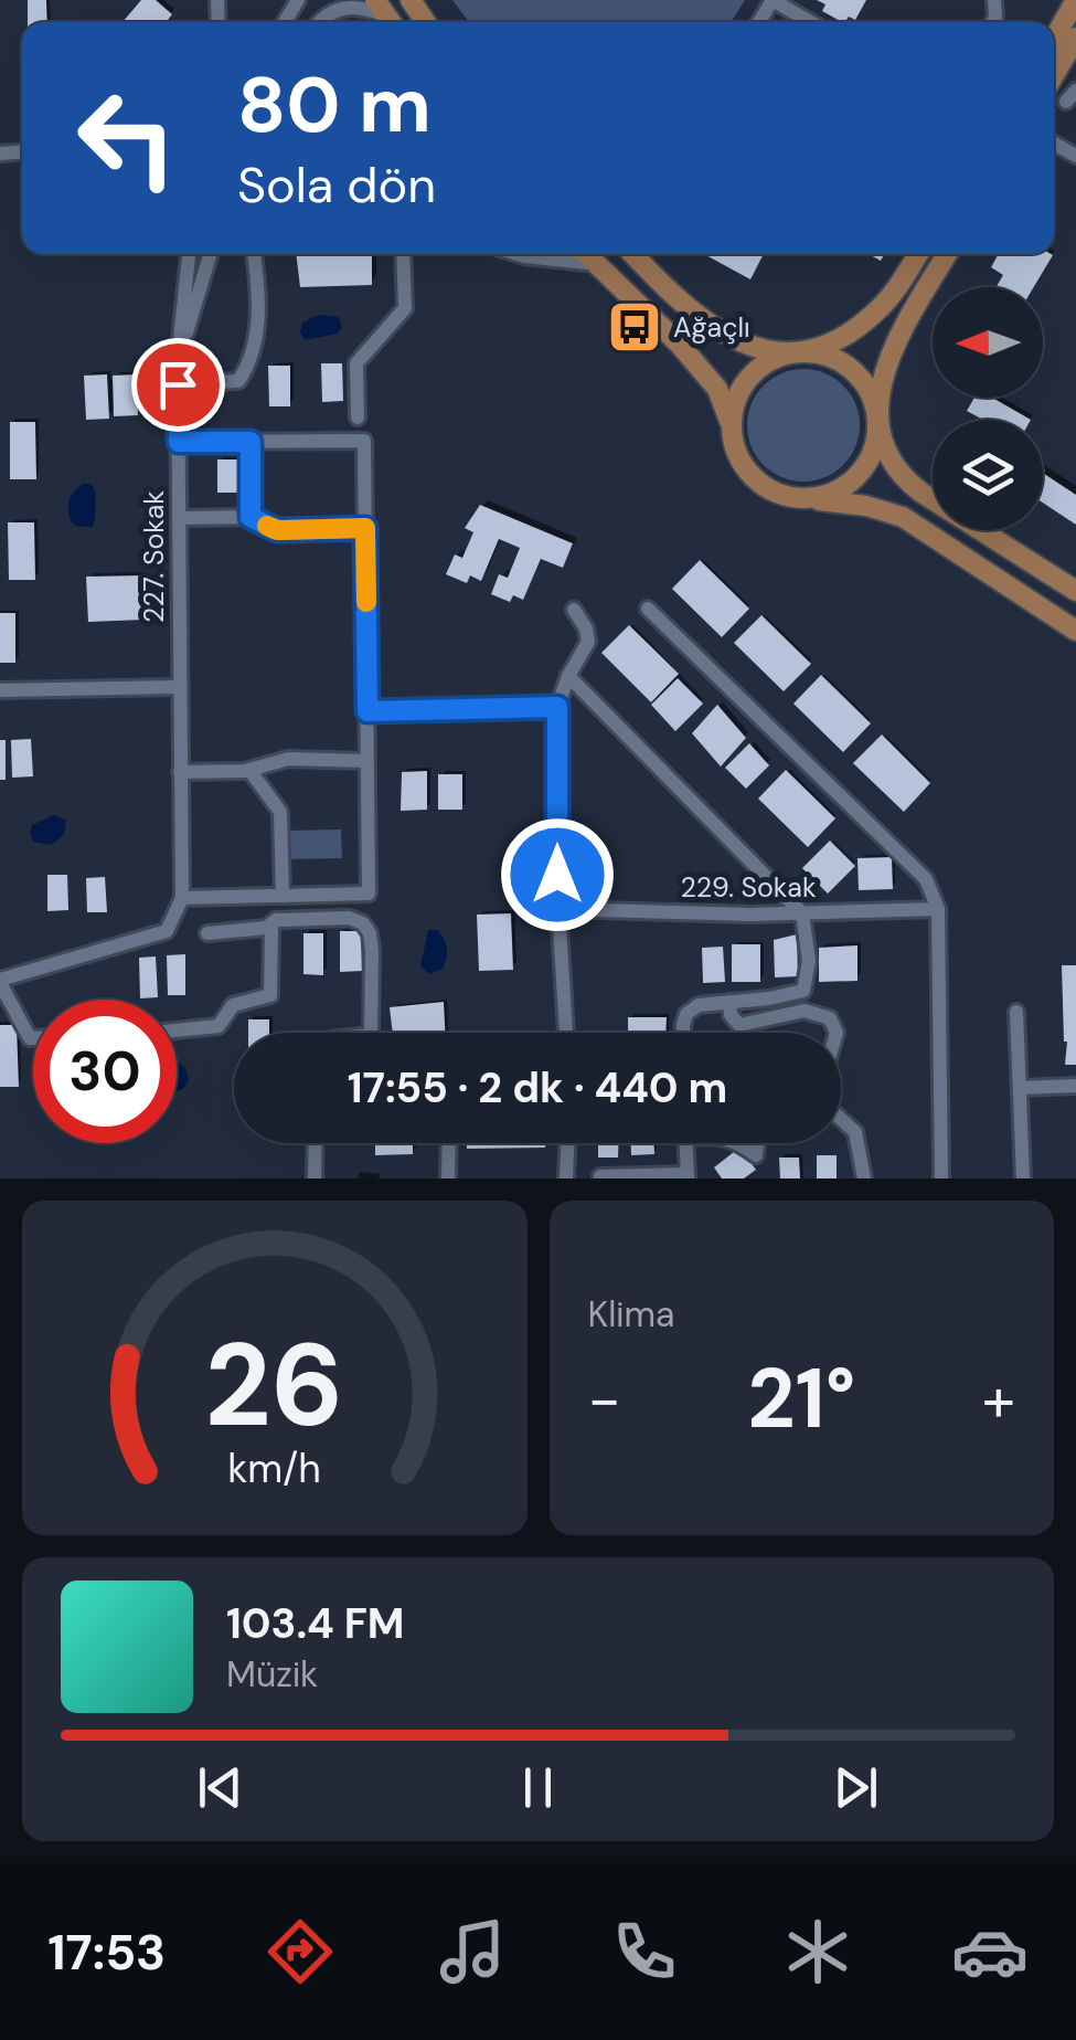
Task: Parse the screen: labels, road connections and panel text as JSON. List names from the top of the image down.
{
  "streets": {
    "street": ["227. Sokak", "229. Sokak"]
  },
  "places": {
    "bus stop": ["Ağaçlı"]
  },
  "north": "left",
  "page": {
    "turn": ["80 m", "Sola dön"],
    "limit": "30",
    "trip": "17:55 · 2 dk · 440 m",
    "tile": "Klima",
    "heat": ["−", "21°", "+"],
    "song": ["103.4 FM", "Müzik"],
    "tabs": "17:53",
    "gauge": ["26", "km/h"]
  }
}
